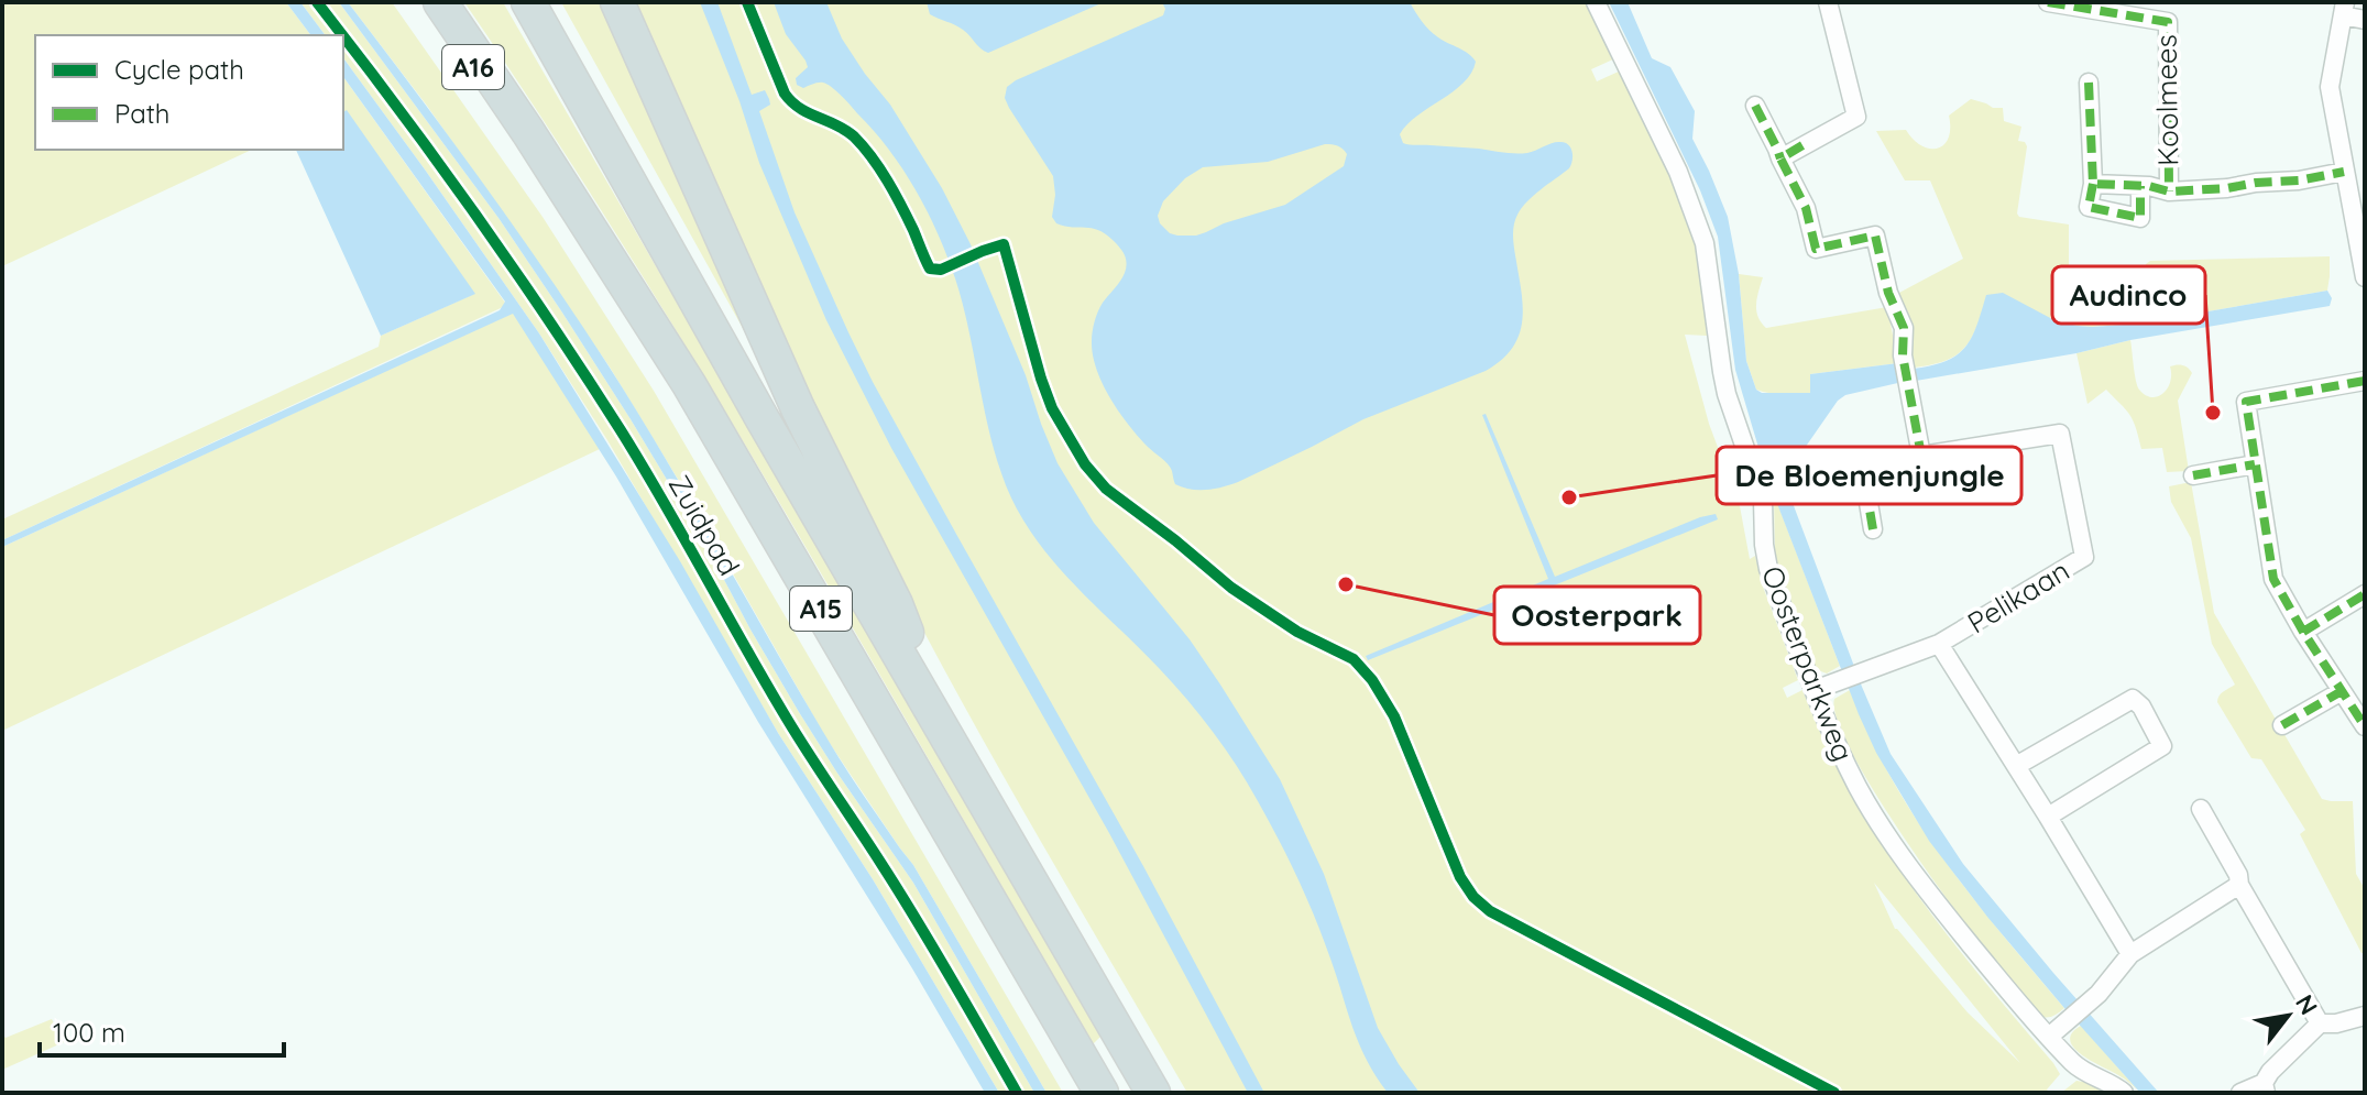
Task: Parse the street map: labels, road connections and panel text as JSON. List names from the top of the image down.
{
  "streets": {
    "highway": ["A16", "A15"],
    "street": ["Koolmees", "Pelikaan", "Oosterparkweg"],
    "cycle path": ["Zuidpad"]
  },
  "crossings": [
    ["A16", "A15"],
    ["Pelikaan", "Oosterparkweg"]
  ],
  "places": ["Audinco", "De Bloemenjungle", "Oosterpark"],
  "legend": ["Cycle path", "Path"],
  "scale_bar": "100 m",
  "north": "top right"
}
